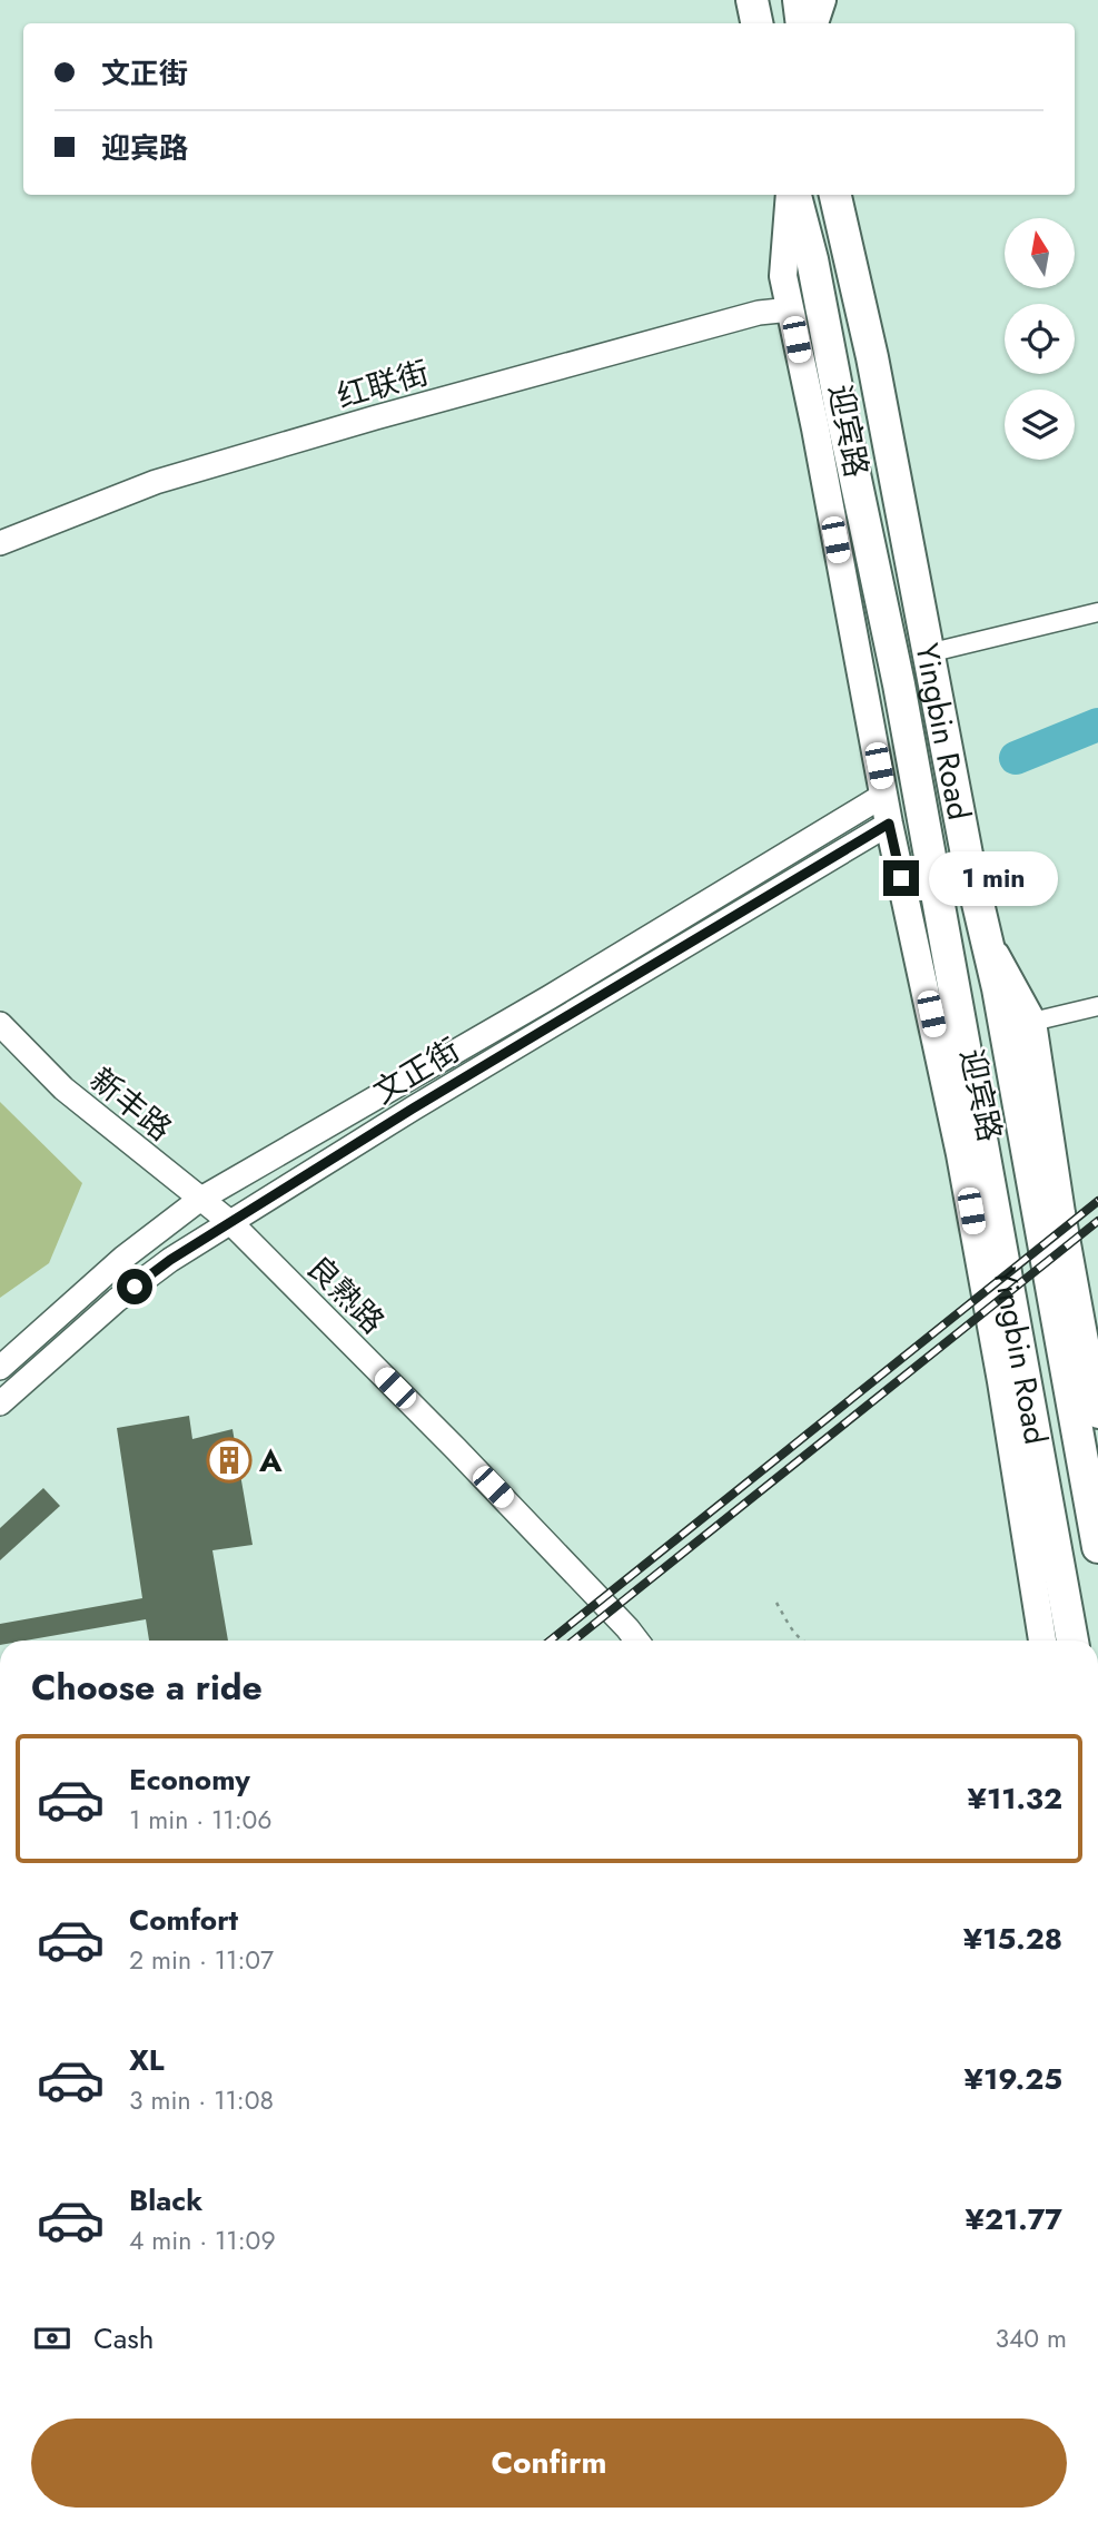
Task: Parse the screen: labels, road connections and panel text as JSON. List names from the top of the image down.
{
  "streets": {
    "highway": ["Yingbin Road"],
    "main road": [
      "红联街",
      "迎宾路",
      "文正街",
      "新丰路",
      "良熟路"
    ]
  },
  "crossings": [
    ["红联街", "迎宾路"],
    ["迎宾路", "Yingbin Road"],
    ["迎宾路", "文正街"],
    ["文正街", "新丰路"],
    ["文正街", "良熟路"],
    ["新丰路", "良熟路"]
  ],
  "places": {
    "building": ["A"]
  },
  "north": "top",
  "page": {
    "banner": ["文正街", "迎宾路"],
    "bubble": "1 min",
    "heading": "Choose a ride",
    "list": [
      {
        "name": "Economy",
        "note": "1 min · 11:06",
        "value": "¥11.32"
      },
      {
        "name": "Comfort",
        "note": "2 min · 11:07",
        "value": "¥15.28"
      },
      {
        "name": "XL",
        "note": "3 min · 11:08",
        "value": "¥19.25"
      },
      {
        "name": "Black",
        "note": "4 min · 11:09",
        "value": "¥21.77"
      }
    ],
    "pay": ["Cash", "340 m"],
    "buttons": "Confirm"
  }
}
